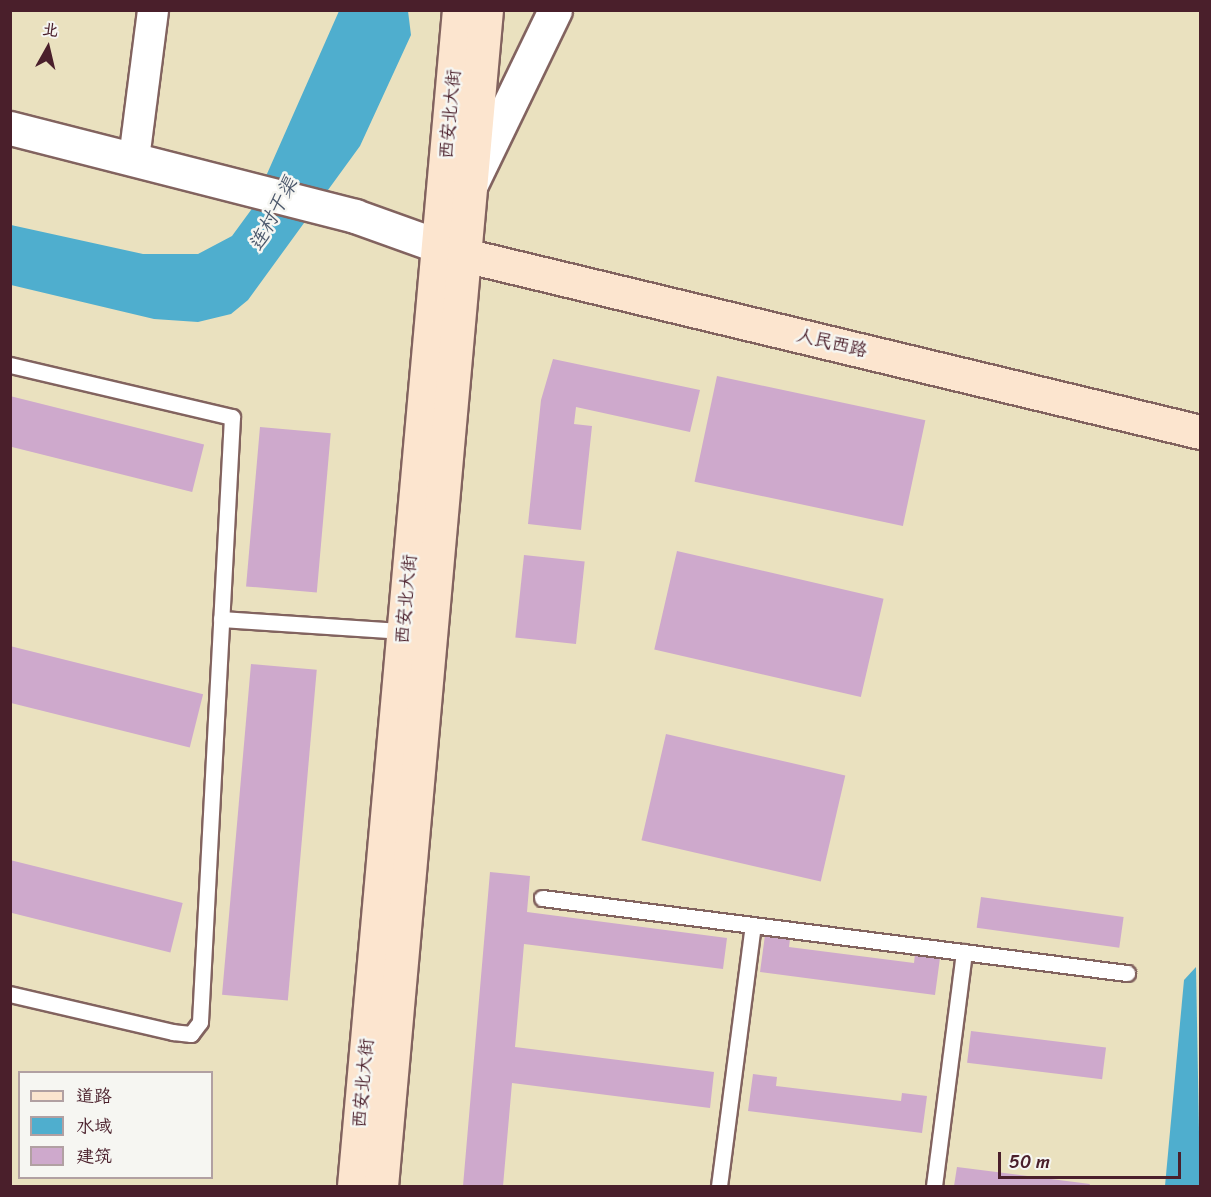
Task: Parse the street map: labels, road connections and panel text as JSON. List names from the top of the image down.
{
  "streets": {
    "main road": ["西安北大街", "人民西路"]
  },
  "crossings": [
    ["西安北大街", "人民西路"]
  ],
  "water": ["连村干渠"],
  "legend": ["道路", "水域", "建筑"],
  "scale_bar": "50 m",
  "north": "top"
}
